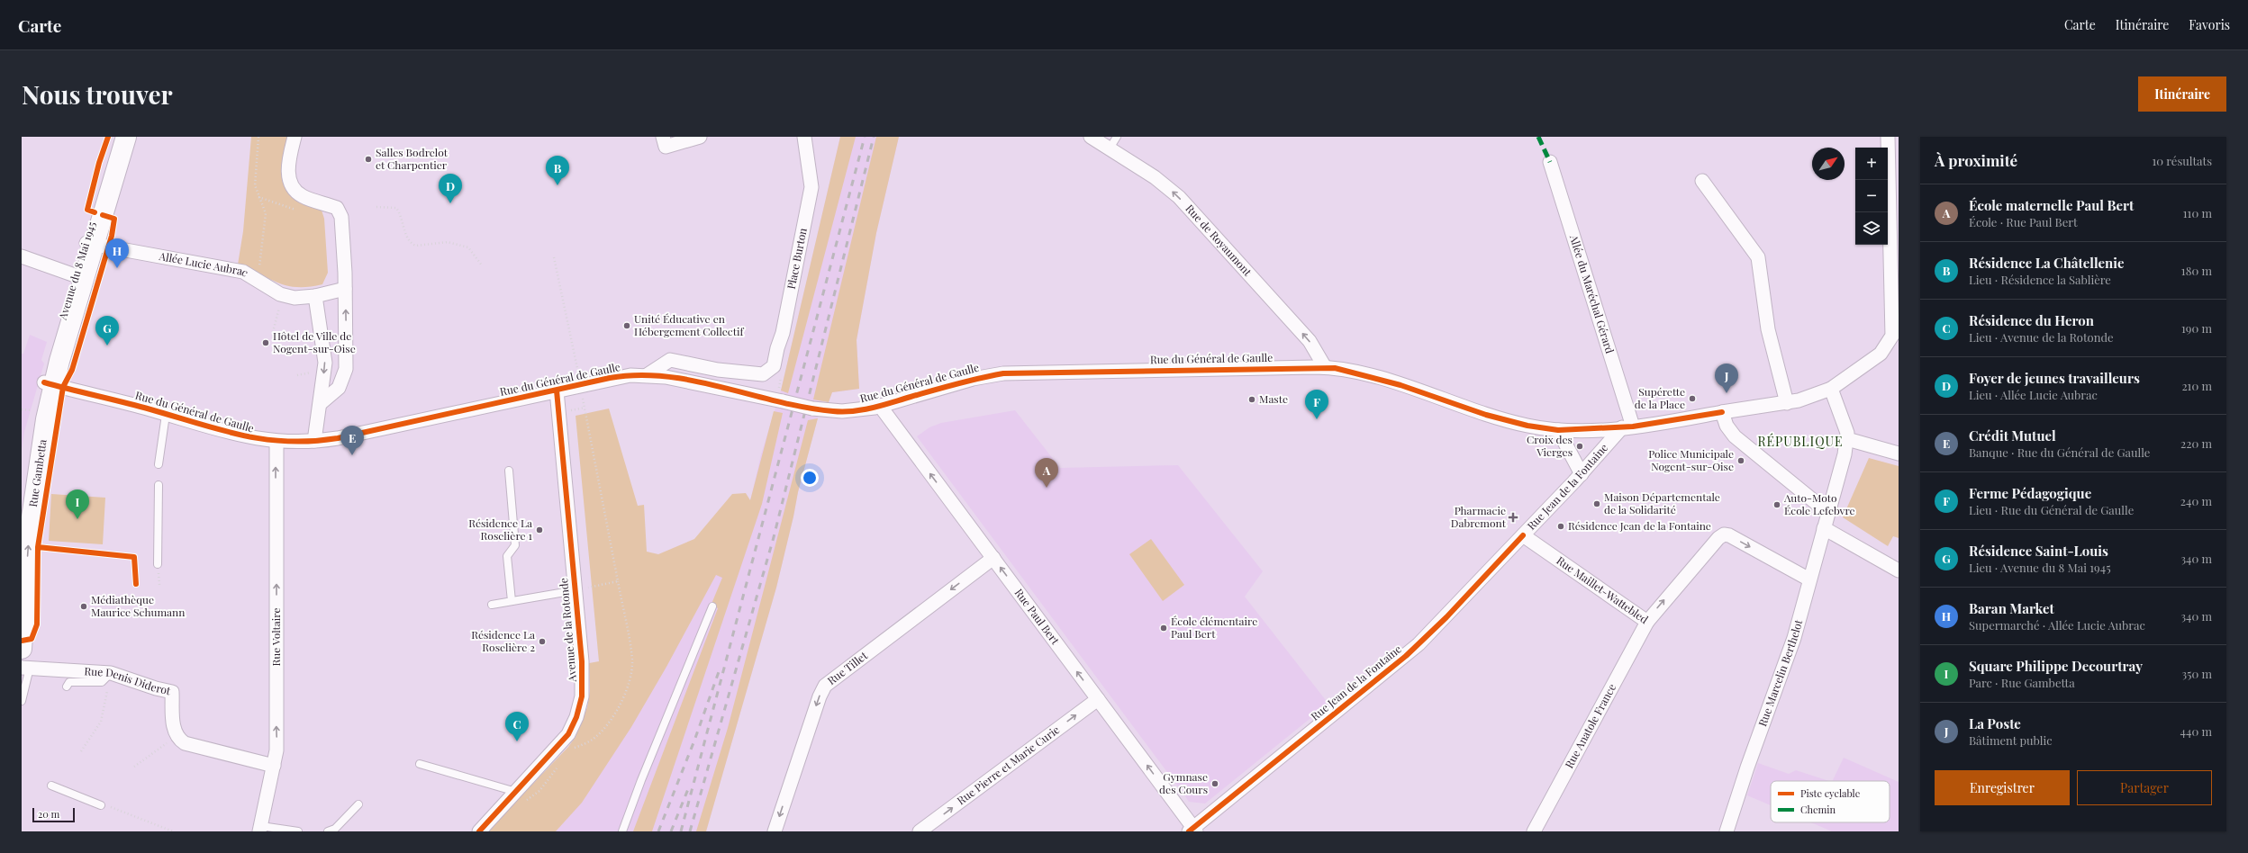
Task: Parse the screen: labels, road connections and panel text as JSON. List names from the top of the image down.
{
  "streets": {
    "main road": ["Avenue du 8 Mai 1945", "Rue Gambetta"],
    "street": [
      "Rue de Royaumont",
      "Place Burton",
      "Allée Lucie Aubrac",
      "Allée du Maréchal Gérard",
      "Rue du Général de Gaulle",
      "Rue Jean de la Fontaine",
      "Rue Maillet-Wattebled",
      "Rue Paul Bert",
      "Avenue de la Rotonde",
      "Rue Voltaire",
      "Rue Tillet",
      "Rue Marcelin Berthelot",
      "Rue Denis Diderot",
      "Rue Anatole France",
      "Rue Pierre et Marie Curie"
    ]
  },
  "crossings": [
    ["Rue de Royaumont", "Rue du Général de Gaulle"],
    ["Place Burton", "Rue du Général de Gaulle"],
    ["Allée Lucie Aubrac", "Avenue du 8 Mai 1945"],
    ["Avenue du 8 Mai 1945", "Rue du Général de Gaulle"],
    ["Avenue du 8 Mai 1945", "Rue Gambetta"],
    ["Allée du Maréchal Gérard", "Rue du Général de Gaulle"],
    ["Allée du Maréchal Gérard", "Rue Jean de la Fontaine"],
    ["Rue du Général de Gaulle", "Rue Gambetta"],
    ["Rue du Général de Gaulle", "Rue Jean de la Fontaine"],
    ["Rue du Général de Gaulle", "Rue Paul Bert"],
    ["Rue du Général de Gaulle", "Avenue de la Rotonde"],
    ["Rue du Général de Gaulle", "Rue Voltaire"],
    ["Rue Jean de la Fontaine", "Rue Maillet-Wattebled"],
    ["Rue Jean de la Fontaine", "Rue Paul Bert"],
    ["Rue Maillet-Wattebled", "Rue Marcelin Berthelot"],
    ["Rue Maillet-Wattebled", "Rue Anatole France"],
    ["Rue Paul Bert", "Rue Tillet"],
    ["Rue Paul Bert", "Rue Pierre et Marie Curie"]
  ],
  "one_way": [
    "Rue de Royaumont",
    "Rue Paul Bert",
    "Rue Voltaire",
    "Rue Tillet",
    "Rue Pierre et Marie Curie"
  ],
  "districts": ["RÉPUBLIQUE"],
  "places": {
    "other": [
      "Salles Bodrelot et Charpentier",
      "Unité Éducative en Hébergement Collectif",
      "Hôtel de Ville de Nogent-sur-Oise",
      "Supérette de la Place",
      "Maste",
      "Croix des Vierges",
      "Police Municipale Nogent-sur-Oise",
      "Maison Départementale de la Solidarité",
      "Auto-Moto École Lefebvre",
      "Résidence Jean de la Fontaine",
      "Résidence La Roselière 1",
      "Médiathèque Maurice Schumann",
      "École élémentaire Paul Bert",
      "Résidence La Roselière 2",
      "Gymnase des Cours"
    ],
    "health": ["Pharmacie Dabremont"]
  },
  "legend": ["Piste cyclable", "Chemin"],
  "scale_bar": "20 m",
  "north": "top right",
  "page": {
    "header": "Carte",
    "nav": ["Carte", "Itinéraire", "Favoris"],
    "buttons": [
      "Itinéraire",
      ["Enregistrer", "Partager"]
    ],
    "title": "Nous trouver",
    "heading": ["À proximité", "10 résultats"],
    "map_buttons": ["+", "−"],
    "pins": [
      "B",
      "D",
      "H",
      "G",
      "J",
      "F",
      "E",
      "A",
      "I",
      "C"
    ],
    "list": [
      {
        "mark": "A",
        "name": "École maternelle Paul Bert",
        "note": "École · Rue Paul Bert",
        "value": "110 m"
      },
      {
        "mark": "B",
        "name": "Résidence La Châtellenie",
        "note": "Lieu · Résidence la Sablière",
        "value": "180 m"
      },
      {
        "mark": "C",
        "name": "Résidence du Heron",
        "note": "Lieu · Avenue de la Rotonde",
        "value": "190 m"
      },
      {
        "mark": "D",
        "name": "Foyer de jeunes travailleurs",
        "note": "Lieu · Allée Lucie Aubrac",
        "value": "210 m"
      },
      {
        "mark": "E",
        "name": "Crédit Mutuel",
        "note": "Banque · Rue du Général de Gaulle",
        "value": "220 m"
      },
      {
        "mark": "F",
        "name": "Ferme Pédagogique",
        "note": "Lieu · Rue du Général de Gaulle",
        "value": "240 m"
      },
      {
        "mark": "G",
        "name": "Résidence Saint-Louis",
        "note": "Lieu · Avenue du 8 Mai 1945",
        "value": "340 m"
      },
      {
        "mark": "H",
        "name": "Baran Market",
        "note": "Supermarché · Allée Lucie Aubrac",
        "value": "340 m"
      },
      {
        "mark": "I",
        "name": "Square Philippe Decourtray",
        "note": "Parc · Rue Gambetta",
        "value": "350 m"
      },
      {
        "mark": "J",
        "name": "La Poste",
        "note": "Bâtiment public",
        "value": "440 m"
      }
    ],
    "scale": "20 m"
  }
}
